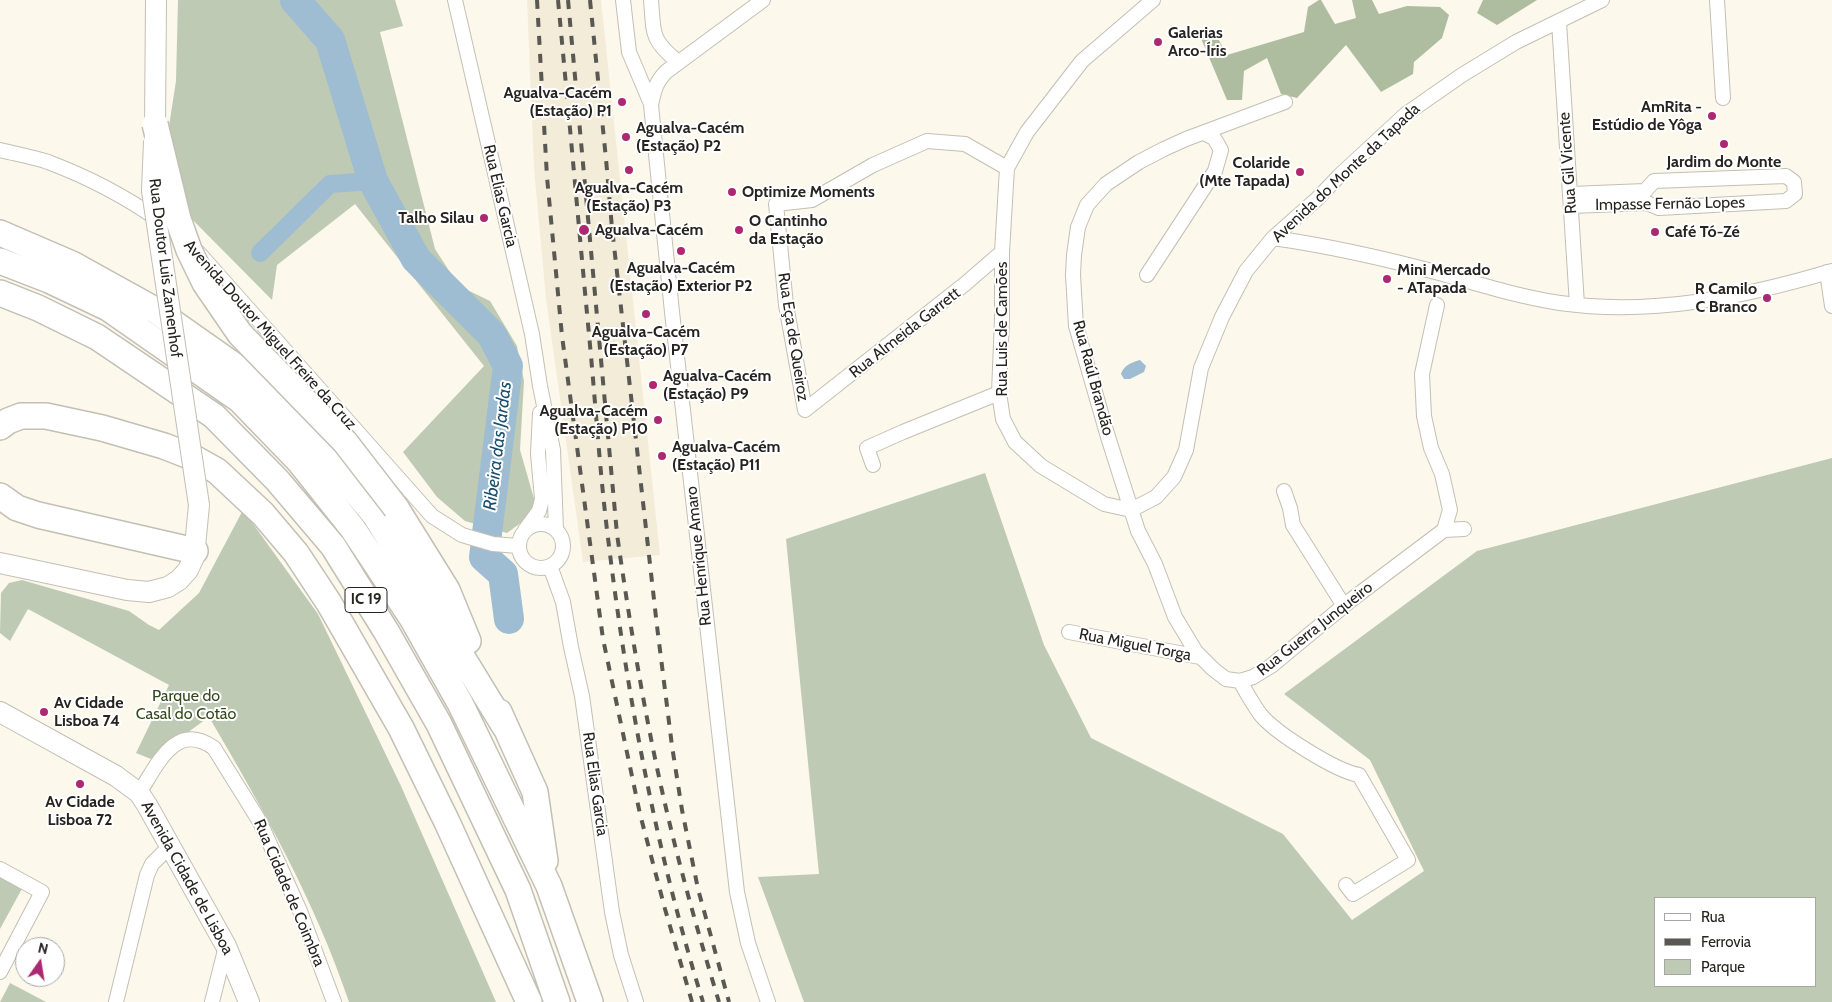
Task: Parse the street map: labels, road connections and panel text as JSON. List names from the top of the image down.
{
  "streets": {
    "highway": ["IC 19"],
    "street": [
      "Rua Gil Vicente",
      "Avenida do Monte da Tapada",
      "Rua Elias Garcia",
      "Impasse Fernão Lopes",
      "Rua Doutor Luis Zamenhof",
      "Rua Luis de Camões",
      "Rua Almeida Garrett",
      "Avenida Doutor Miguel Freire da Cruz",
      "Rua Eça de Queiroz",
      "Rua Raúl Brandão",
      "Rua Henrique Amaro",
      "Rua Guerra Junqueiro",
      "Rua Miguel Torga",
      "Avenida Cidade de Lisboa",
      "Rua Cidade de Coimbra"
    ]
  },
  "crossings": [
    ["Rua Gil Vicente", "Avenida do Monte da Tapada"],
    ["Rua Gil Vicente", "Impasse Fernão Lopes"],
    ["Avenida do Monte da Tapada", "Rua Luis de Camões"],
    ["Avenida do Monte da Tapada", "Rua Raúl Brandão"],
    ["Avenida do Monte da Tapada", "Rua Guerra Junqueiro"],
    ["Rua Elias Garcia", "Avenida Doutor Miguel Freire da Cruz"],
    ["Rua Luis de Camões", "Rua Almeida Garrett"],
    ["Rua Luis de Camões", "Rua Eça de Queiroz"],
    ["Rua Luis de Camões", "Rua Raúl Brandão"],
    ["Rua Luis de Camões", "Rua Guerra Junqueiro"],
    ["Rua Almeida Garrett", "Rua Eça de Queiroz"],
    ["Rua Raúl Brandão", "Rua Guerra Junqueiro"],
    ["Rua Guerra Junqueiro", "Rua Miguel Torga"],
    ["Avenida Cidade de Lisboa", "Rua Cidade de Coimbra"]
  ],
  "water": ["Ribeira das Jardas"],
  "parks": ["Parque do Casal do Cotão"],
  "places": [
    "Galerias Arco-Íris",
    "Agualva-Cacém (Estação) P1",
    "AmRita - Estúdio de Yôga",
    "Agualva-Cacém (Estação) P2",
    "Jardim do Monte",
    "Agualva-Cacém (Estação) P3",
    "Colaride (Mte Tapada)",
    "Optimize Moments",
    "Talho Silau",
    "Agualva-Cacém",
    "O Cantinho da Estação",
    "Café Tó-Zé",
    "Agualva-Cacém (Estação) Exterior P2",
    "Mini Mercado - ATapada",
    "R Camilo C Branco",
    "Agualva-Cacém (Estação) P7",
    "Agualva-Cacém (Estação) P9",
    "Agualva-Cacém (Estação) P10",
    "Agualva-Cacém (Estação) P11",
    "Av Cidade Lisboa 74",
    "Av Cidade Lisboa 72"
  ],
  "legend": ["Rua", "Ferrovia", "Parque"],
  "north": "top"
}
